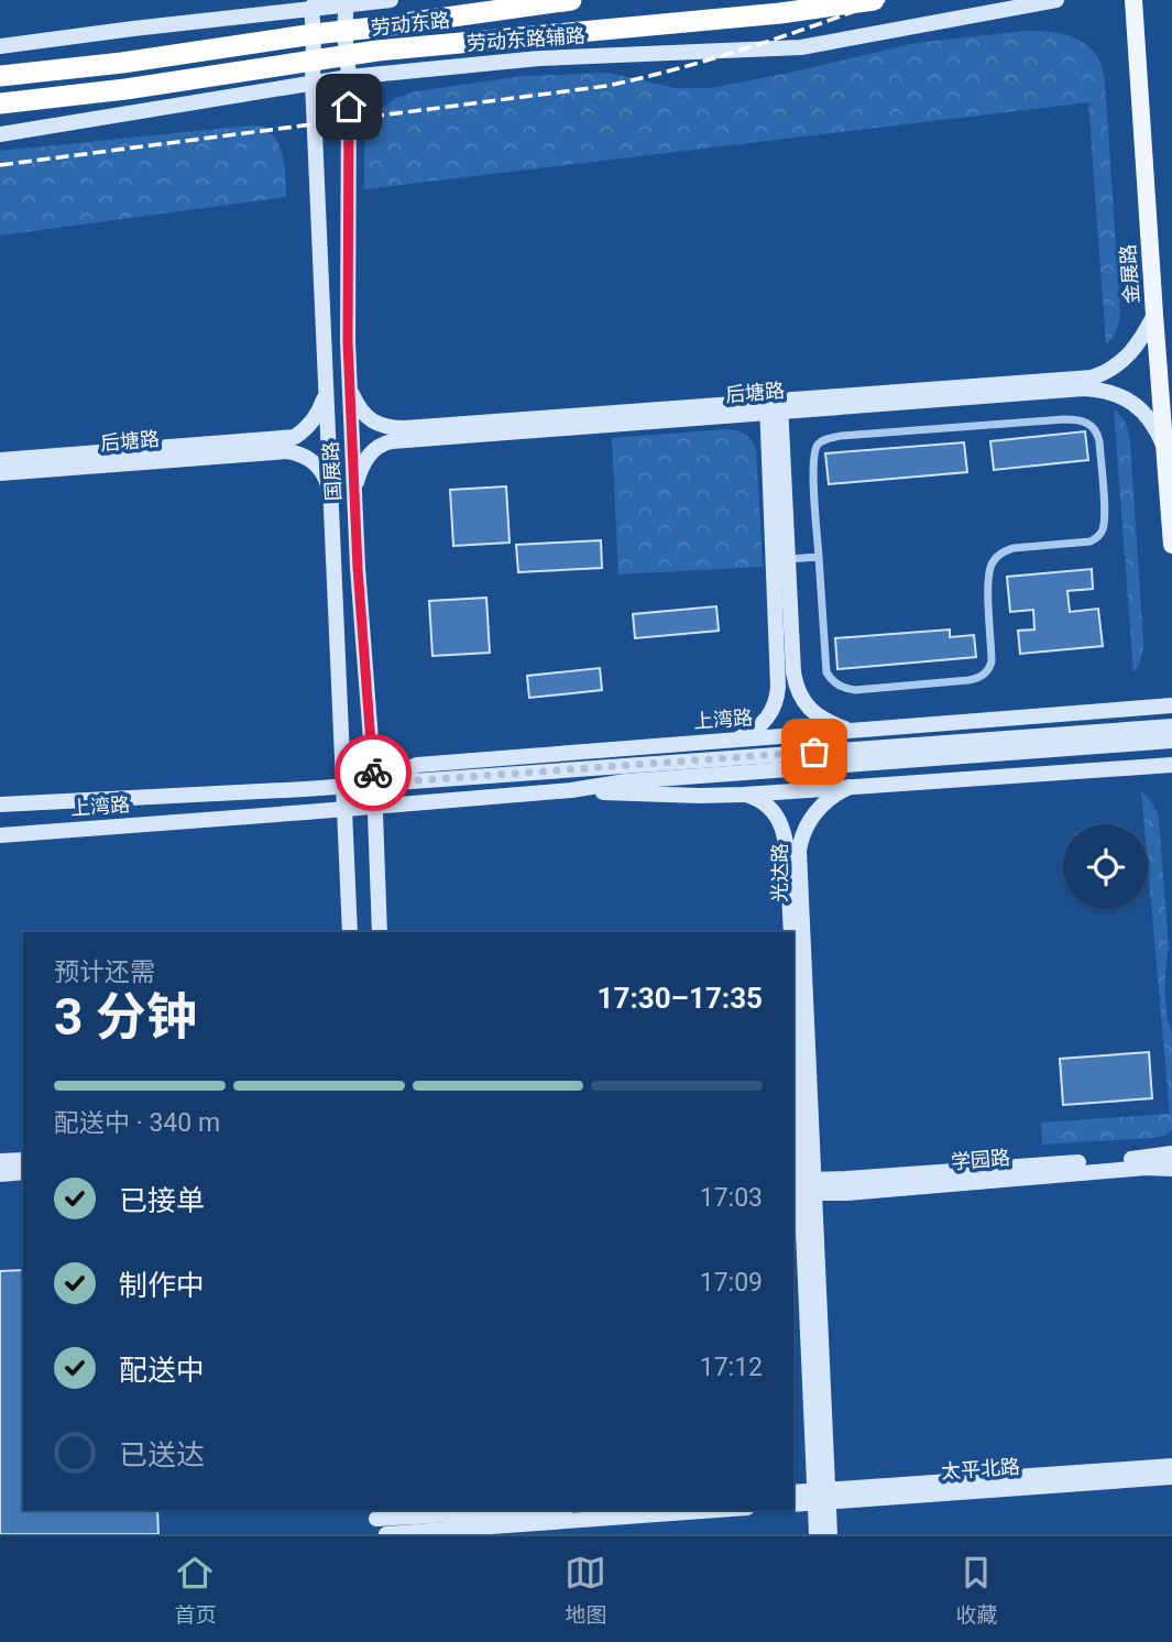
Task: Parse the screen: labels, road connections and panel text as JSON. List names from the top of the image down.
{
  "streets": {
    "highway": ["劳动东路"],
    "main road": [
      "劳动东路辅路",
      "金展路",
      "后塘路",
      "国展路",
      "上湾路",
      "光达路",
      "学园路",
      "太平北路"
    ]
  },
  "crossings": [
    ["劳动东路", "国展路"],
    ["劳动东路辅路", "国展路"],
    ["金展路", "后塘路"],
    ["后塘路", "国展路"],
    ["国展路", "上湾路"],
    ["上湾路", "光达路"],
    ["光达路", "学园路"],
    ["光达路", "太平北路"]
  ],
  "page": {
    "heading": ["3 分钟", "预计还需", "17:30–17:35"],
    "bar": "配送中 · 340 m",
    "list": [
      ["已接单", "17:03"],
      ["制作中", "17:09"],
      ["配送中", "17:12"],
      "已送达"
    ],
    "tabs": ["首页", "地图", "收藏"]
  }
}
